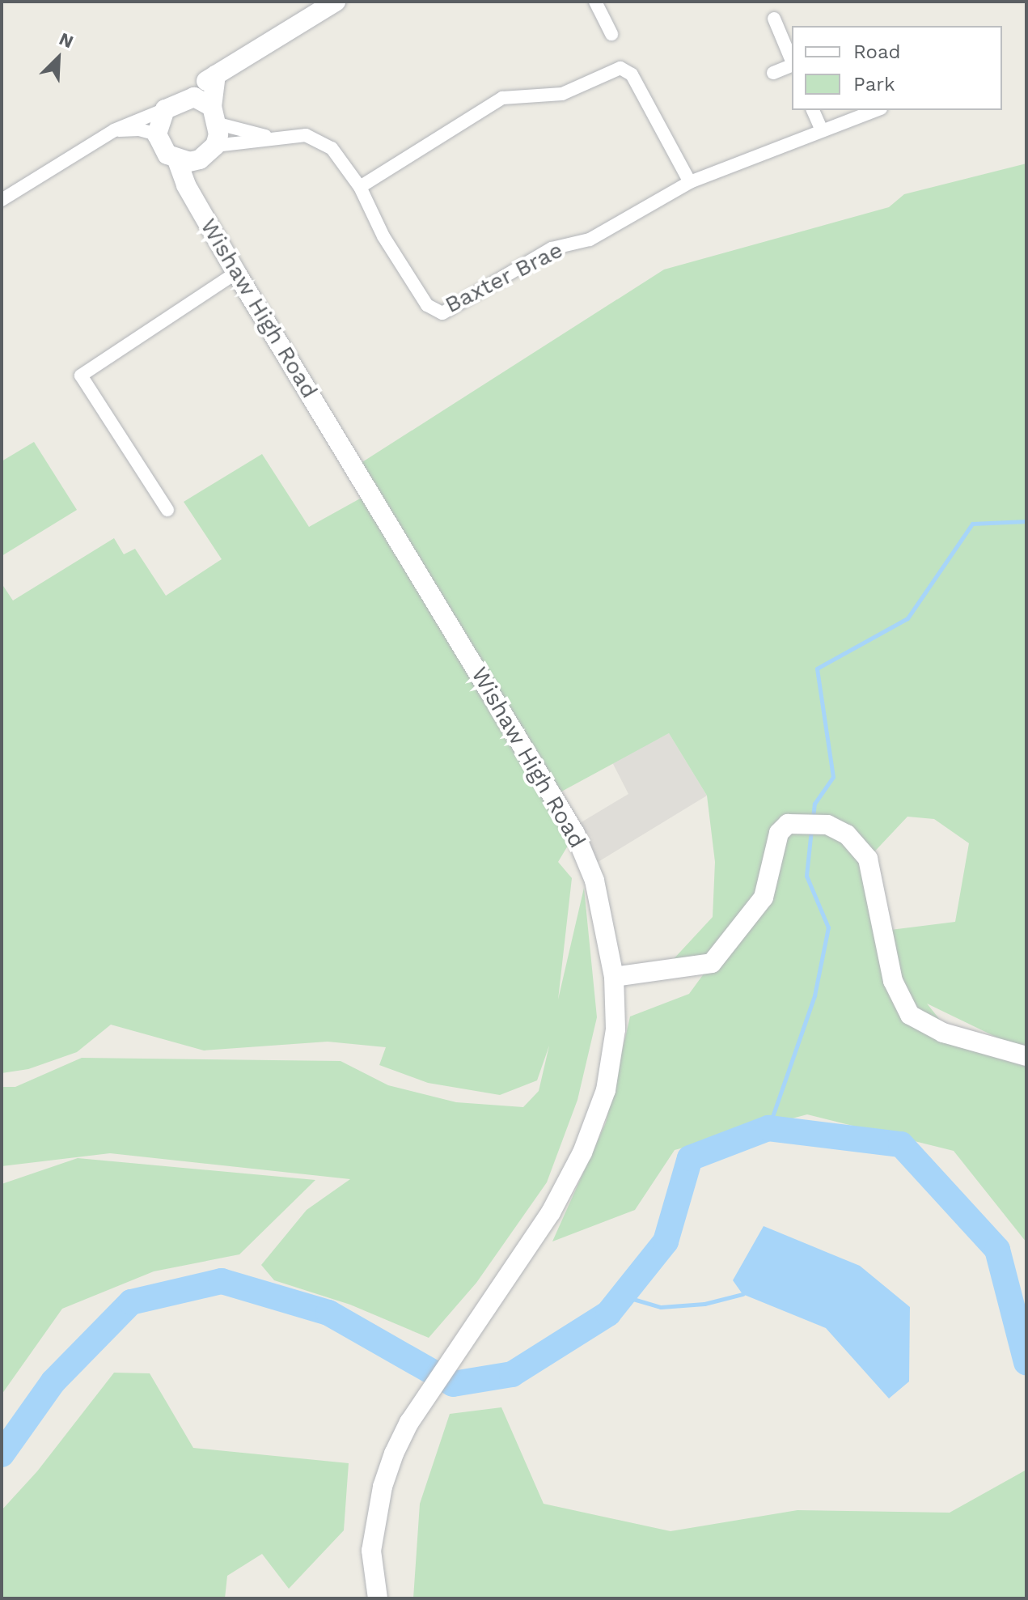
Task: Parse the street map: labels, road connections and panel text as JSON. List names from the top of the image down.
{
  "streets": {
    "street": ["Baxter Brae", "Wishaw High Road"]
  },
  "crossings": [
    ["Baxter Brae", "Wishaw High Road"]
  ],
  "legend": ["Road", "Park"],
  "north": "top right"
}
